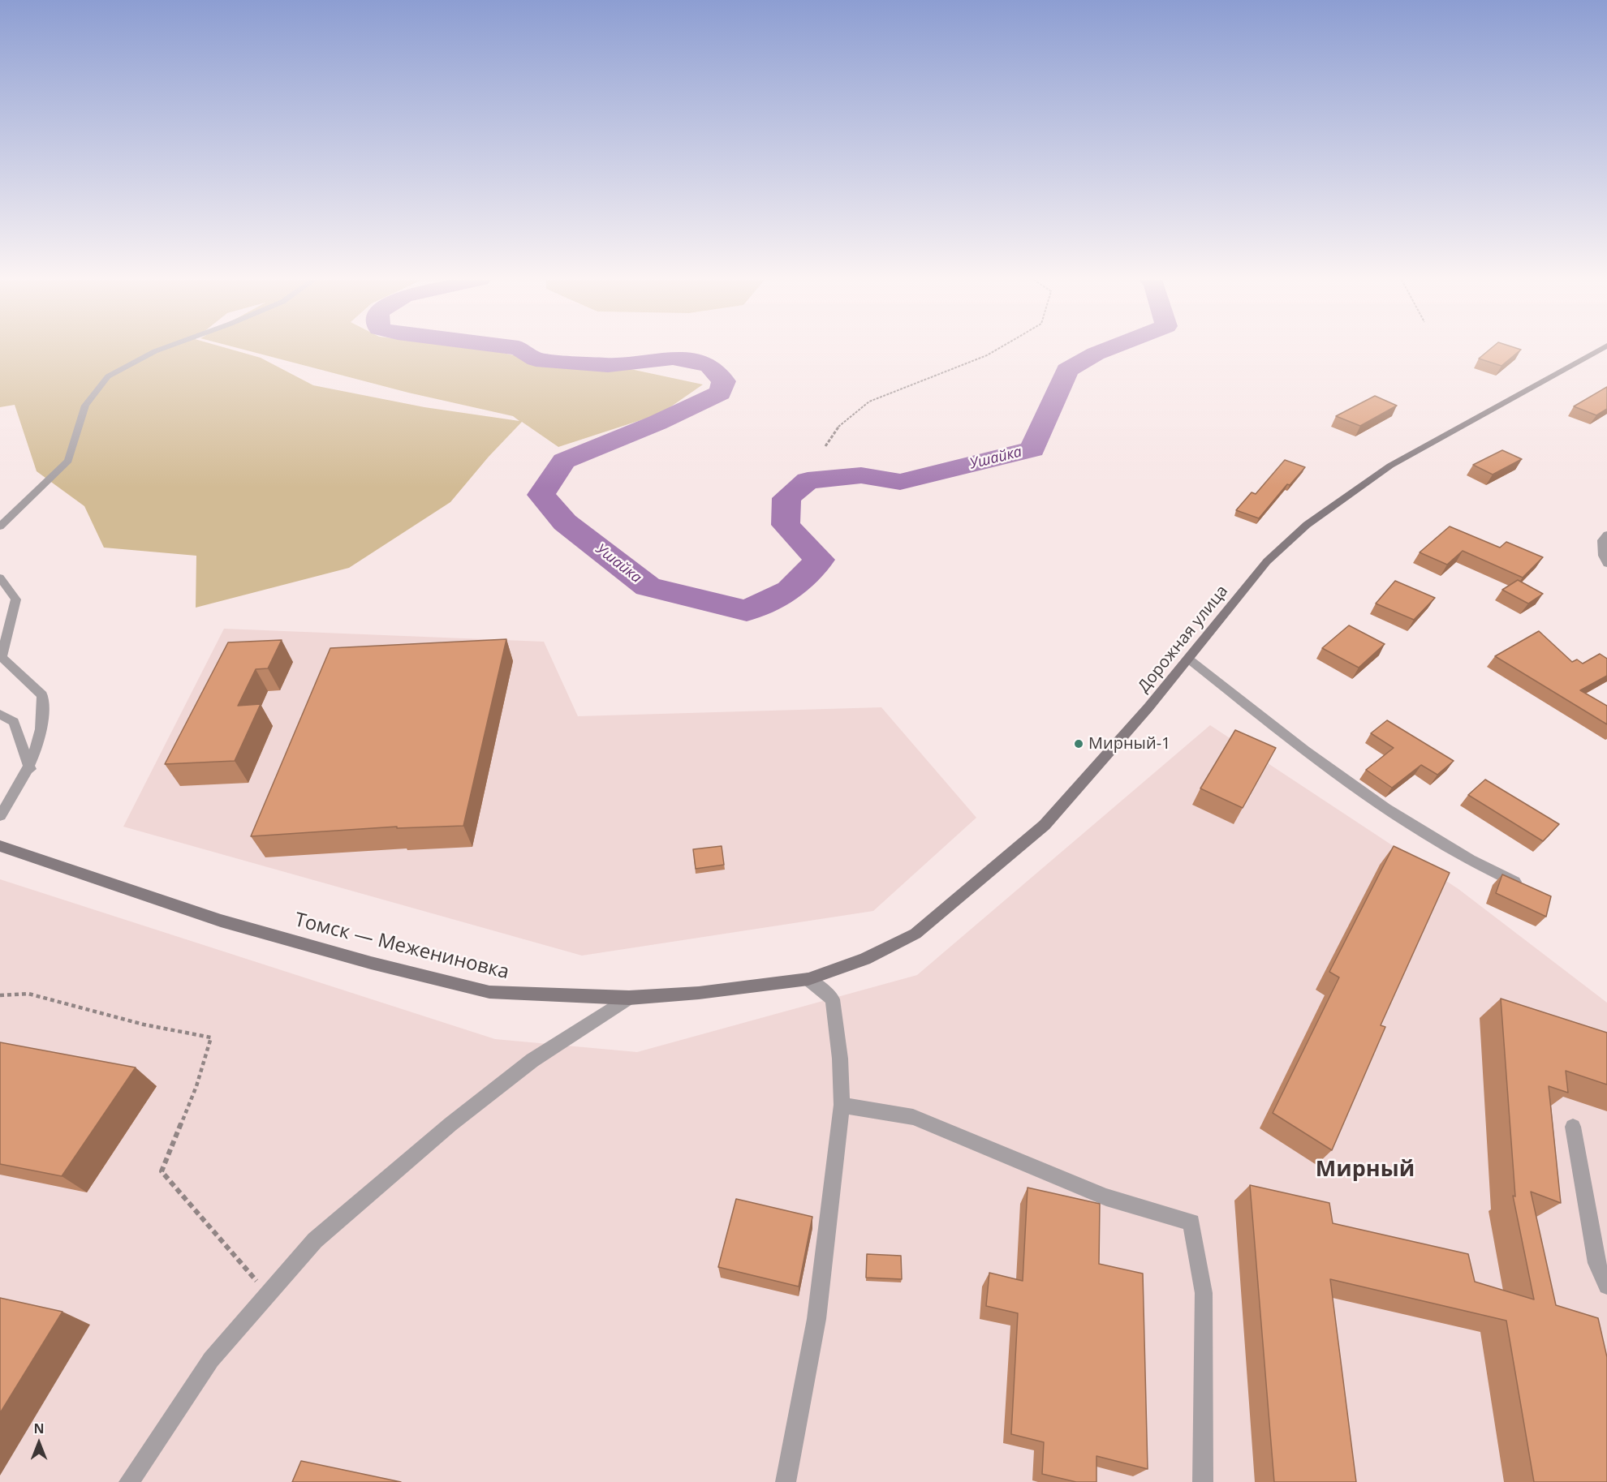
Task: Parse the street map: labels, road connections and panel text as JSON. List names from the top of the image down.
{
  "streets": {
    "street": ["Дорожная улица", "Томск — Межениновка"]
  },
  "crossings": [
    ["Дорожная улица", "Томск — Межениновка"]
  ],
  "districts": ["Мирный"],
  "water": ["Ушайка"],
  "places": ["Мирный-1"],
  "north": "top"
}
